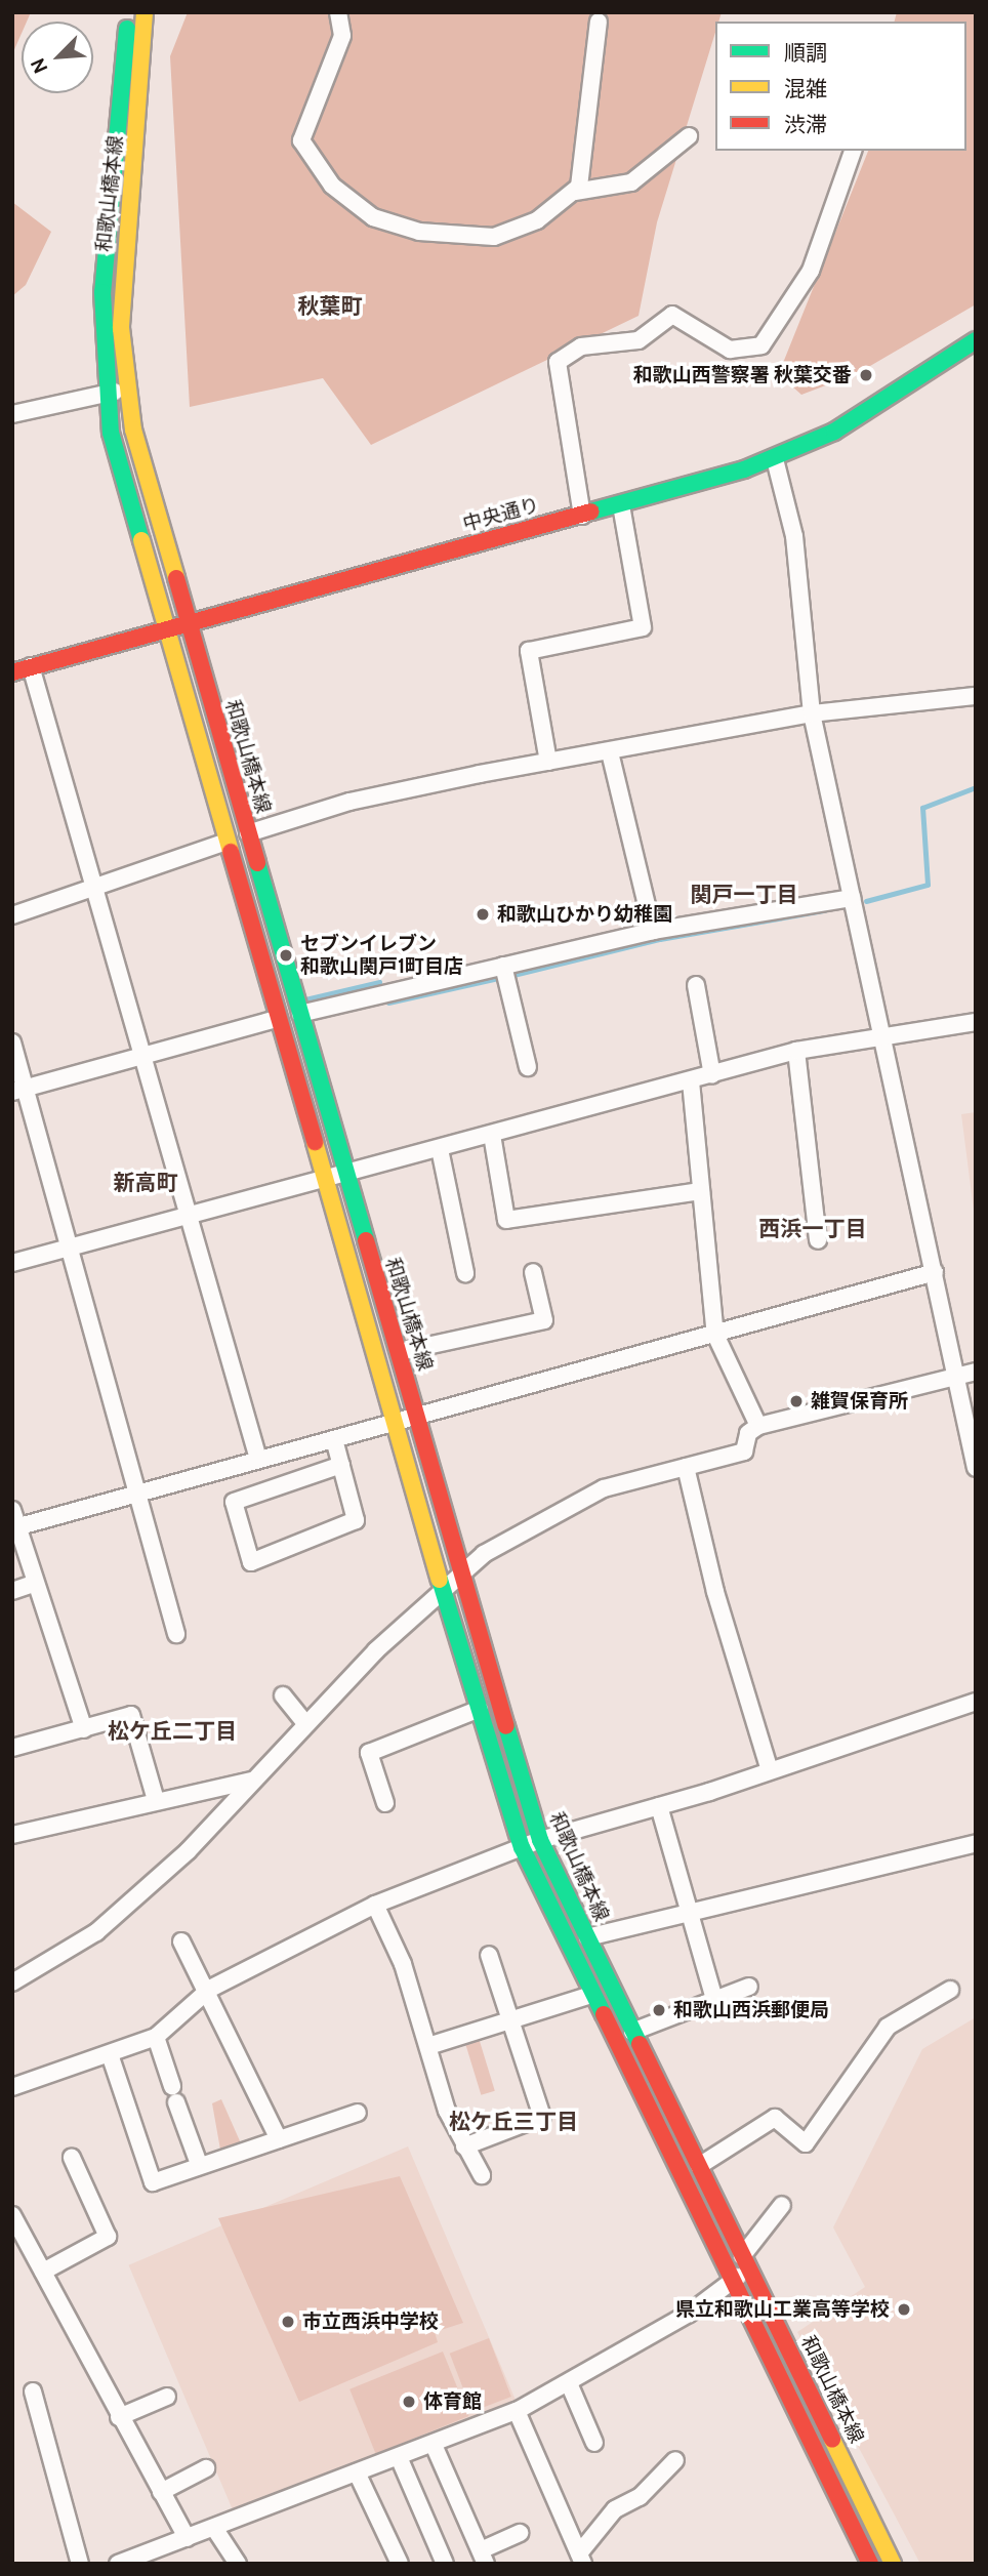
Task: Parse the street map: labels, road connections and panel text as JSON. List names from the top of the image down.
{
  "streets": {
    "main road": ["和歌山橋本線", "中央通り"]
  },
  "crossings": [
    ["和歌山橋本線", "中央通り"]
  ],
  "districts": [
    "秋葉町",
    "関戸一丁目",
    "新高町",
    "西浜一丁目",
    "松ケ丘二丁目",
    "松ケ丘三丁目"
  ],
  "places": [
    "和歌山西警察署 秋葉交番",
    "和歌山ひかり幼稚園",
    "セブンイレブン 和歌山関戸1町目店",
    "雑賀保育所",
    "和歌山西浜郵便局",
    "県立和歌山工業高等学校",
    "市立西浜中学校",
    "体育館"
  ],
  "legend": ["順調", "混雑", "渋滞"],
  "north": "bottom left"
}
